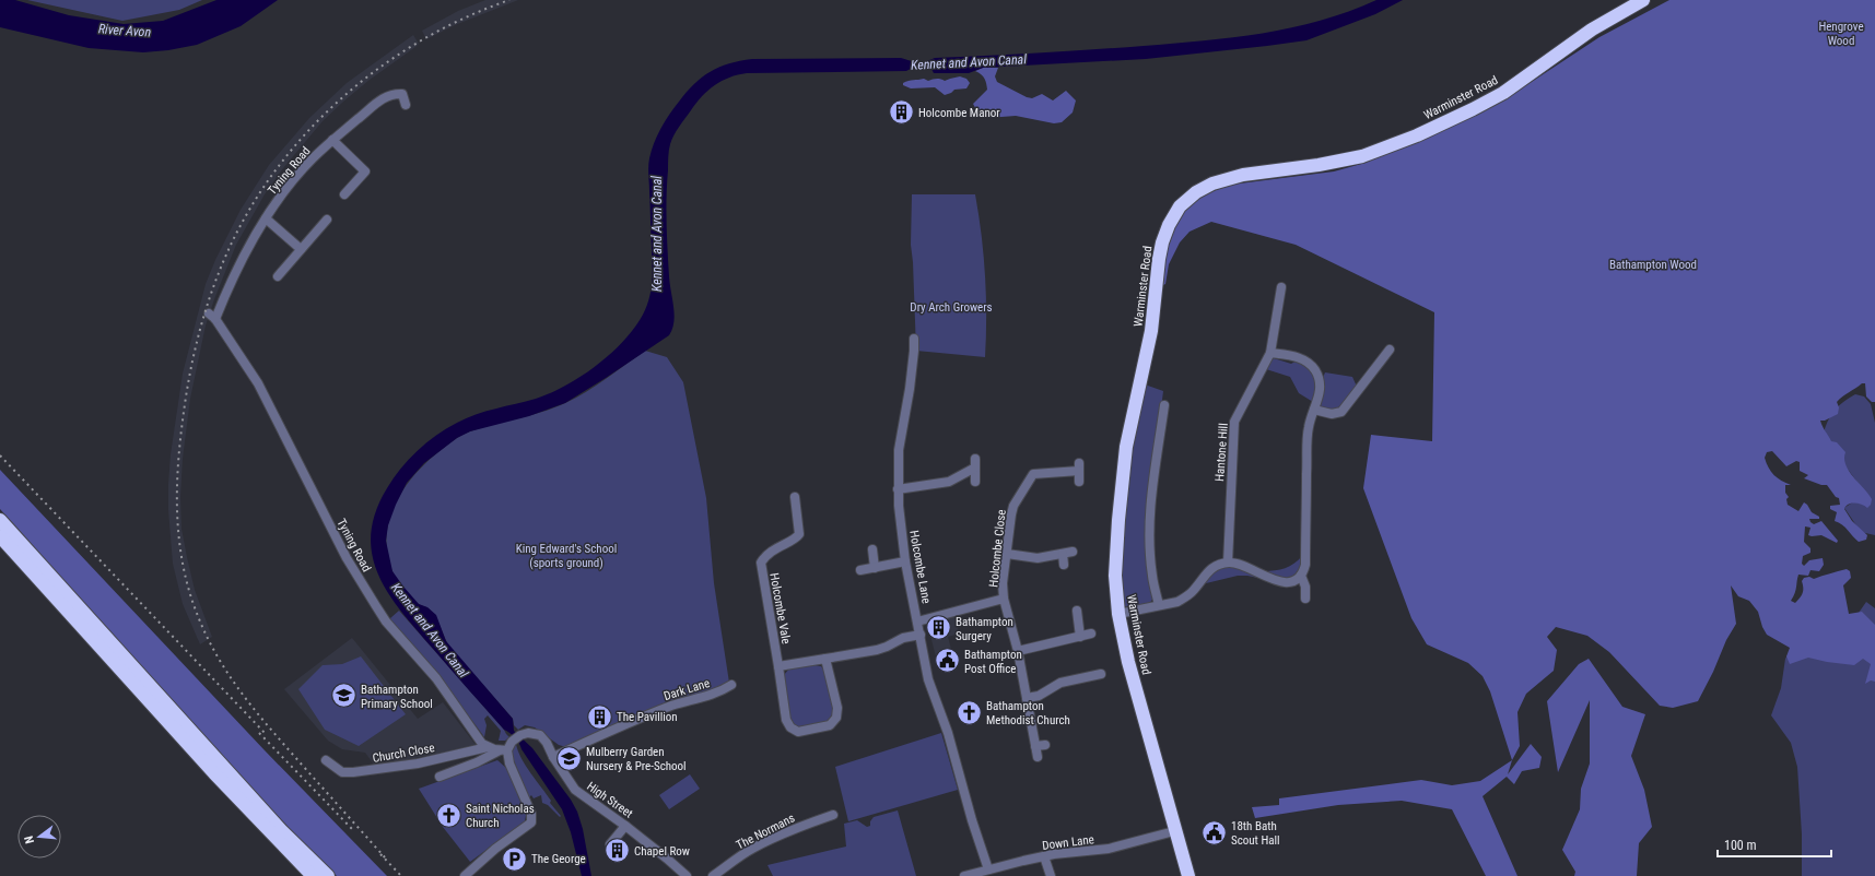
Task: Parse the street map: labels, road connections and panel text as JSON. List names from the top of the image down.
{
  "streets": {
    "highway": ["Warminster Road"],
    "street": [
      "Tyning Road",
      "Hantone Hill",
      "Holcombe Close",
      "Holcombe Lane",
      "Holcombe Vale",
      "Dark Lane",
      "Church Close",
      "High Street",
      "The Normans",
      "Down Lane"
    ]
  },
  "crossings": [
    ["Warminster Road", "Down Lane"],
    ["Tyning Road", "Church Close"],
    ["Holcombe Close", "Holcombe Lane"],
    ["Holcombe Lane", "Down Lane"],
    ["Dark Lane", "High Street"]
  ],
  "water": ["River Avon", "Kennet and Avon Canal"],
  "parks": [
    "Hengrove Wood",
    "Bathampton Wood",
    "Dry Arch Growers",
    "King Edward's School (sports ground)"
  ],
  "places": {
    "building": [
      "Holcombe Manor",
      "Bathampton Surgery",
      "The Pavillion",
      "Chapel Row"
    ],
    "public building": ["Bathampton Post Office", "18th Bath Scout Hall"],
    "school or university": ["Bathampton Primary School", "Mulberry Garden Nursery & Pre-School"],
    "church": ["Bathampton Methodist Church", "Saint Nicholas Church"],
    "parking": ["The George"]
  },
  "scale_bar": "100 m",
  "north": "left"
}
